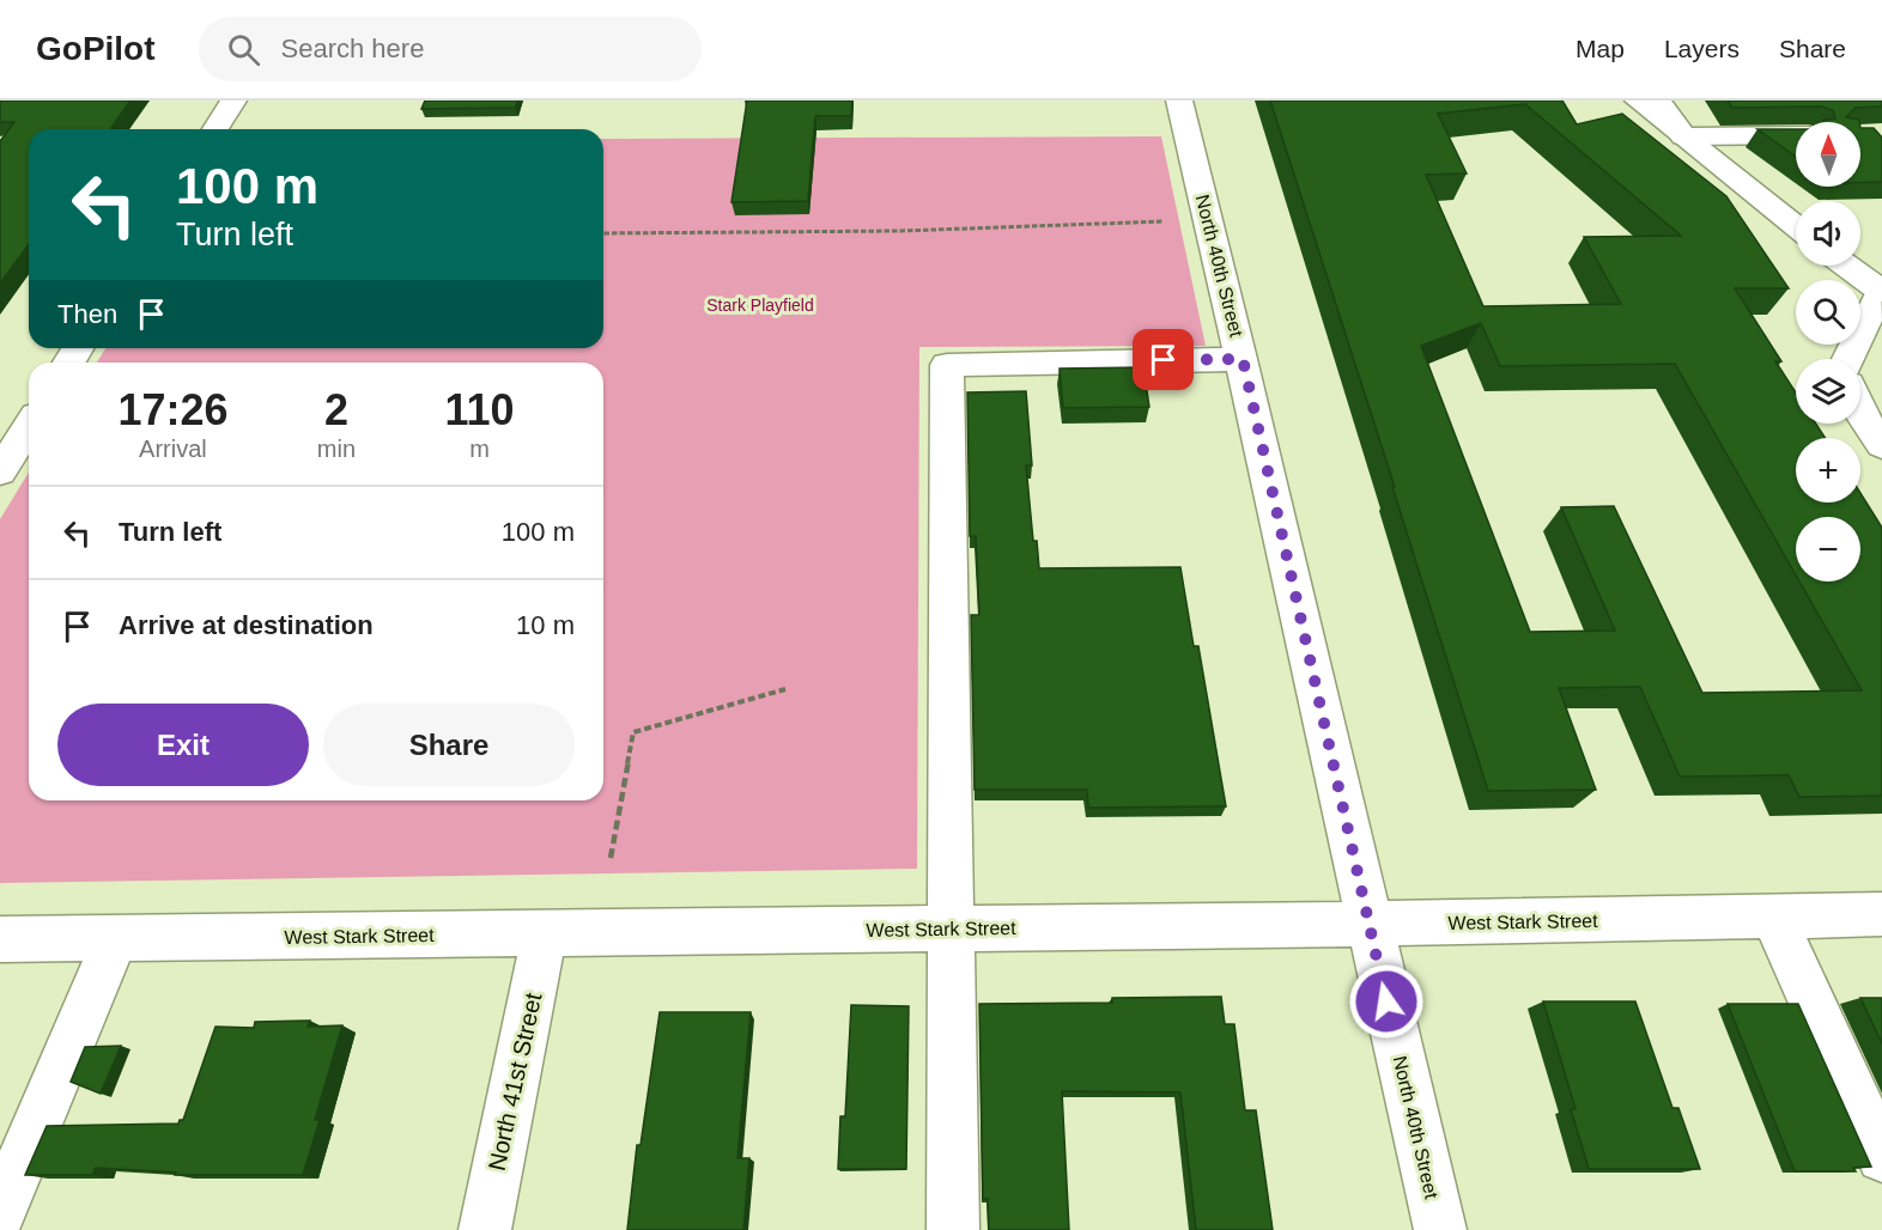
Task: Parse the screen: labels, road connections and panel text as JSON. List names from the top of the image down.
{
  "streets": {
    "street": ["North 40th Street", "West Stark Street", "North 41st Street"]
  },
  "crossings": [
    ["North 40th Street", "West Stark Street"],
    ["West Stark Street", "North 41st Street"]
  ],
  "parks": ["Stark Playfield"],
  "north": "top",
  "page": {
    "header": "GoPilot",
    "search": "Search here",
    "nav": ["Map", "Layers", "Share"],
    "map_buttons": ["+", "−"],
    "turn": ["100 m", "Turn left"],
    "then": "Then",
    "eta": [
      "17:26",
      "Arrival",
      "2",
      "min",
      "110",
      "m"
    ],
    "list": [
      {
        "name": "Turn left",
        "value": "100 m"
      },
      {
        "name": "Arrive at destination",
        "value": "10 m"
      }
    ],
    "buttons": ["Exit", "Share"]
  }
}
